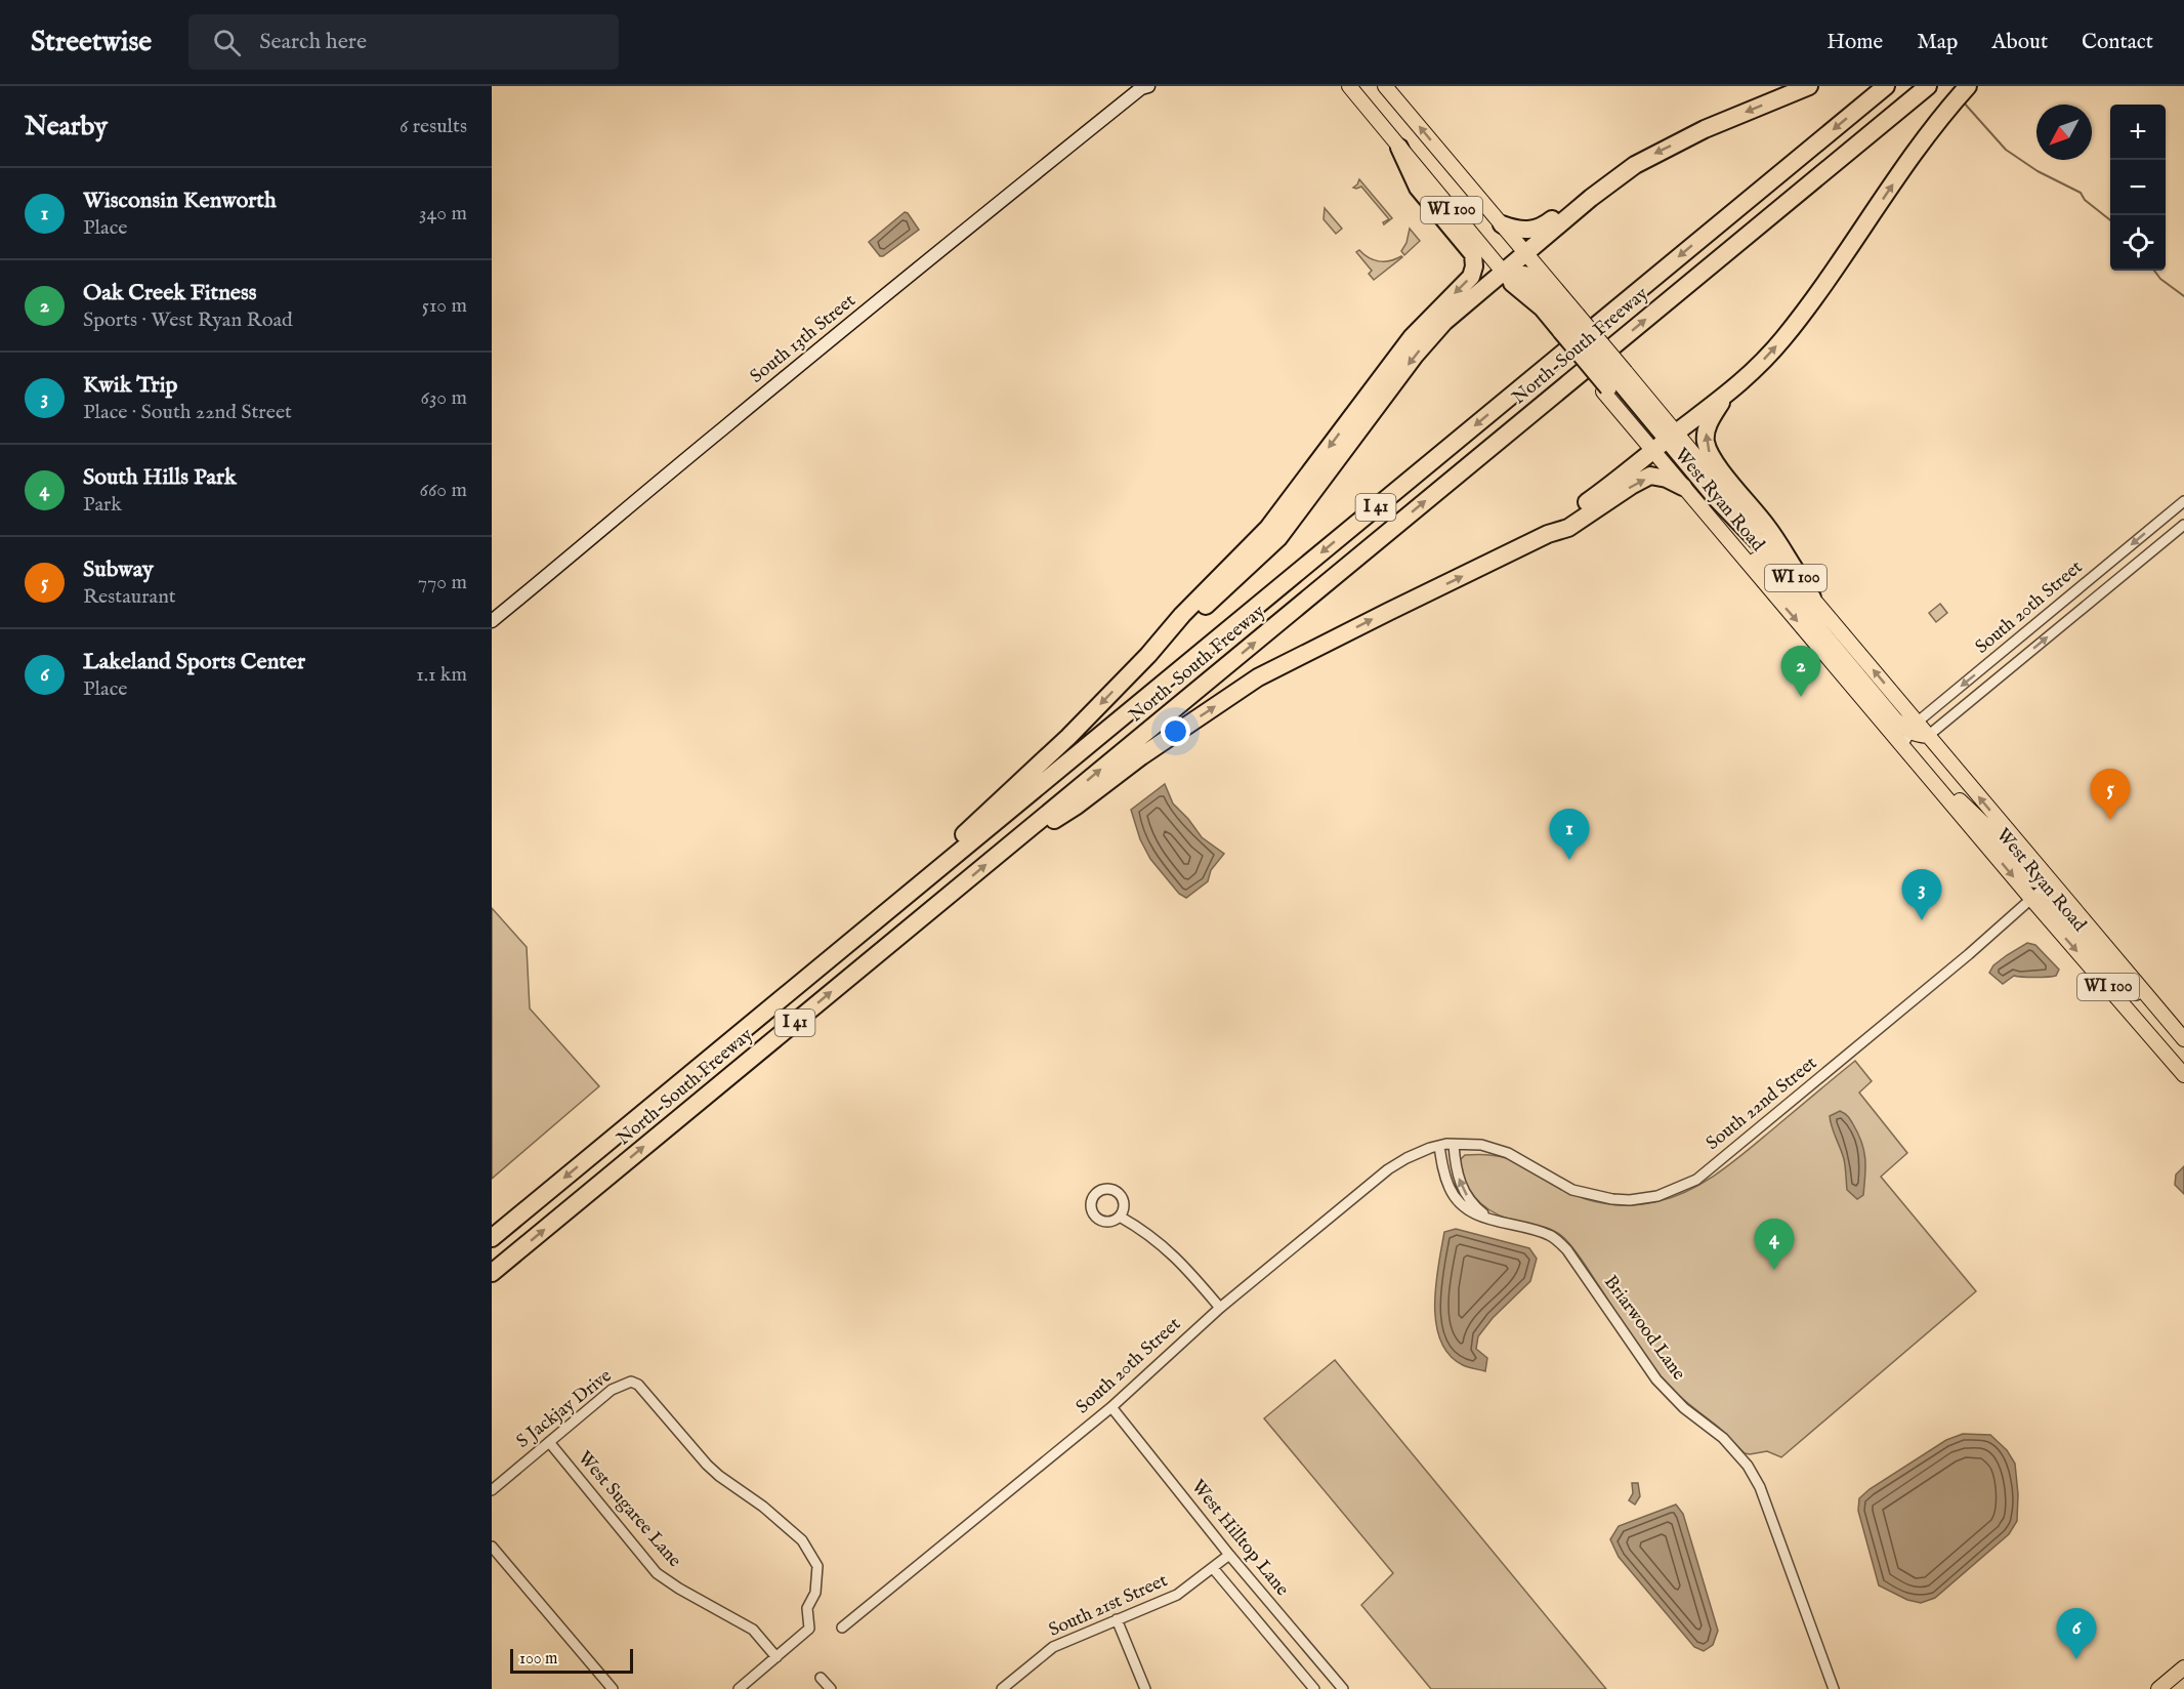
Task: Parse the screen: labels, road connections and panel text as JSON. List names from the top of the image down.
{
  "streets": {
    "highway": ["North-South Freeway", "I 41"],
    "main road": ["WI 100", "West Ryan Road"],
    "street": [
      "South 13th Street",
      "South 20th Street",
      "South 22nd Street",
      "Briarwood Lane",
      "S Jackjay Drive",
      "West Sugaree Lane",
      "West Hilltop Lane",
      "South 21st Street"
    ]
  },
  "crossings": [
    ["West Ryan Road", "South 20th Street"],
    ["West Ryan Road", "South 22nd Street"],
    ["South 20th Street", "South 22nd Street"],
    ["South 20th Street", "Briarwood Lane"],
    ["South 20th Street", "West Hilltop Lane"],
    ["South 22nd Street", "Briarwood Lane"],
    ["S Jackjay Drive", "West Sugaree Lane"],
    ["West Hilltop Lane", "South 21st Street"]
  ],
  "scale_bar": "100 m",
  "north": "bottom left",
  "page": {
    "header": "Streetwise",
    "search": "Search here",
    "nav": [
      "Home",
      "Map",
      "About",
      "Contact"
    ],
    "heading": ["Nearby", "6 results"],
    "map_buttons": ["+", "−"],
    "list": [
      {
        "mark": "1",
        "name": "Wisconsin Kenworth",
        "note": "Place",
        "value": "340 m"
      },
      {
        "mark": "2",
        "name": "Oak Creek Fitness",
        "note": "Sports · West Ryan Road",
        "value": "510 m"
      },
      {
        "mark": "3",
        "name": "Kwik Trip",
        "note": "Place · South 22nd Street",
        "value": "630 m"
      },
      {
        "mark": "4",
        "name": "South Hills Park",
        "note": "Park",
        "value": "660 m"
      },
      {
        "mark": "5",
        "name": "Subway",
        "note": "Restaurant",
        "value": "770 m"
      },
      {
        "mark": "6",
        "name": "Lakeland Sports Center",
        "note": "Place",
        "value": "1.1 km"
      }
    ],
    "pins": [
      "2",
      "5",
      "1",
      "3",
      "4",
      "6"
    ],
    "scale": "100 m"
  }
}
